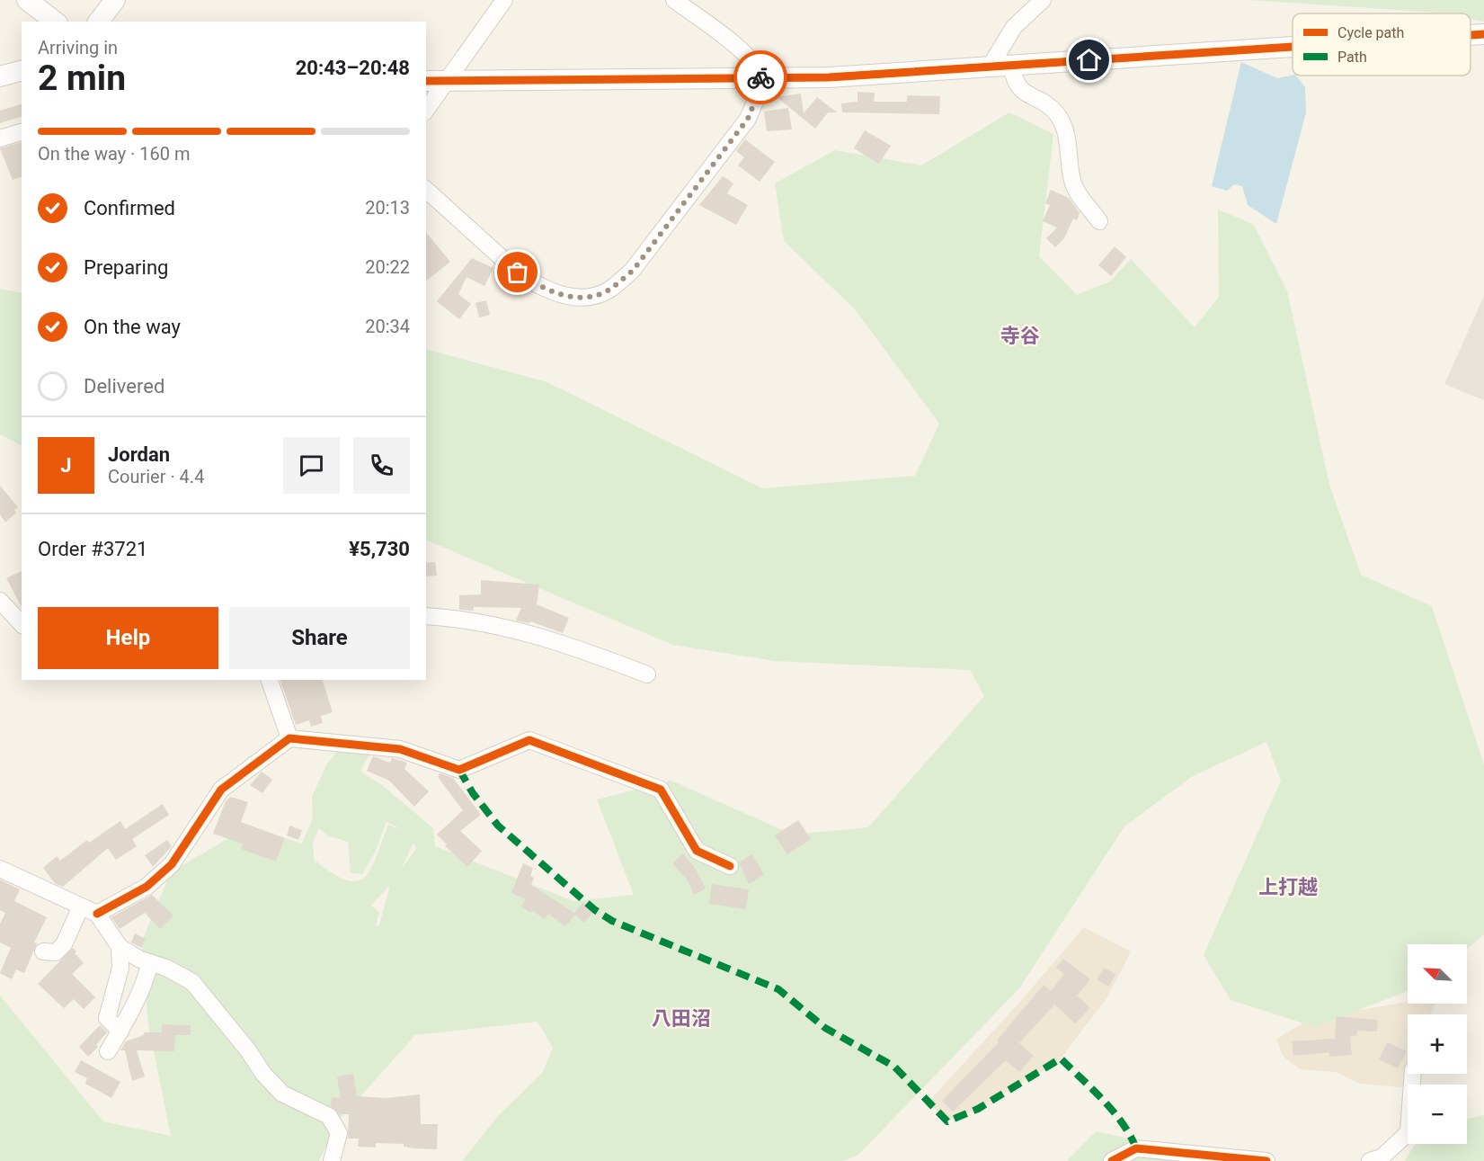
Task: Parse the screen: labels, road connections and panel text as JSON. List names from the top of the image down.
{
  "districts": ["寺谷", "上打越", "八田沼"],
  "legend": ["Cycle path", "Path"],
  "north": "top left",
  "page": {
    "heading": ["2 min", "Arriving in", "20:43–20:48"],
    "panel": [
      "Jordan",
      "Courier · 4.4",
      "Order #3721",
      "¥5,730"
    ],
    "bar": "On the way · 160 m",
    "list": [
      ["Confirmed", "20:13"],
      ["Preparing", "20:22"],
      ["On the way", "20:34"],
      "Delivered"
    ],
    "round": "J",
    "buttons": ["Help", "Share"],
    "map_buttons": ["+", "−"]
  }
}
